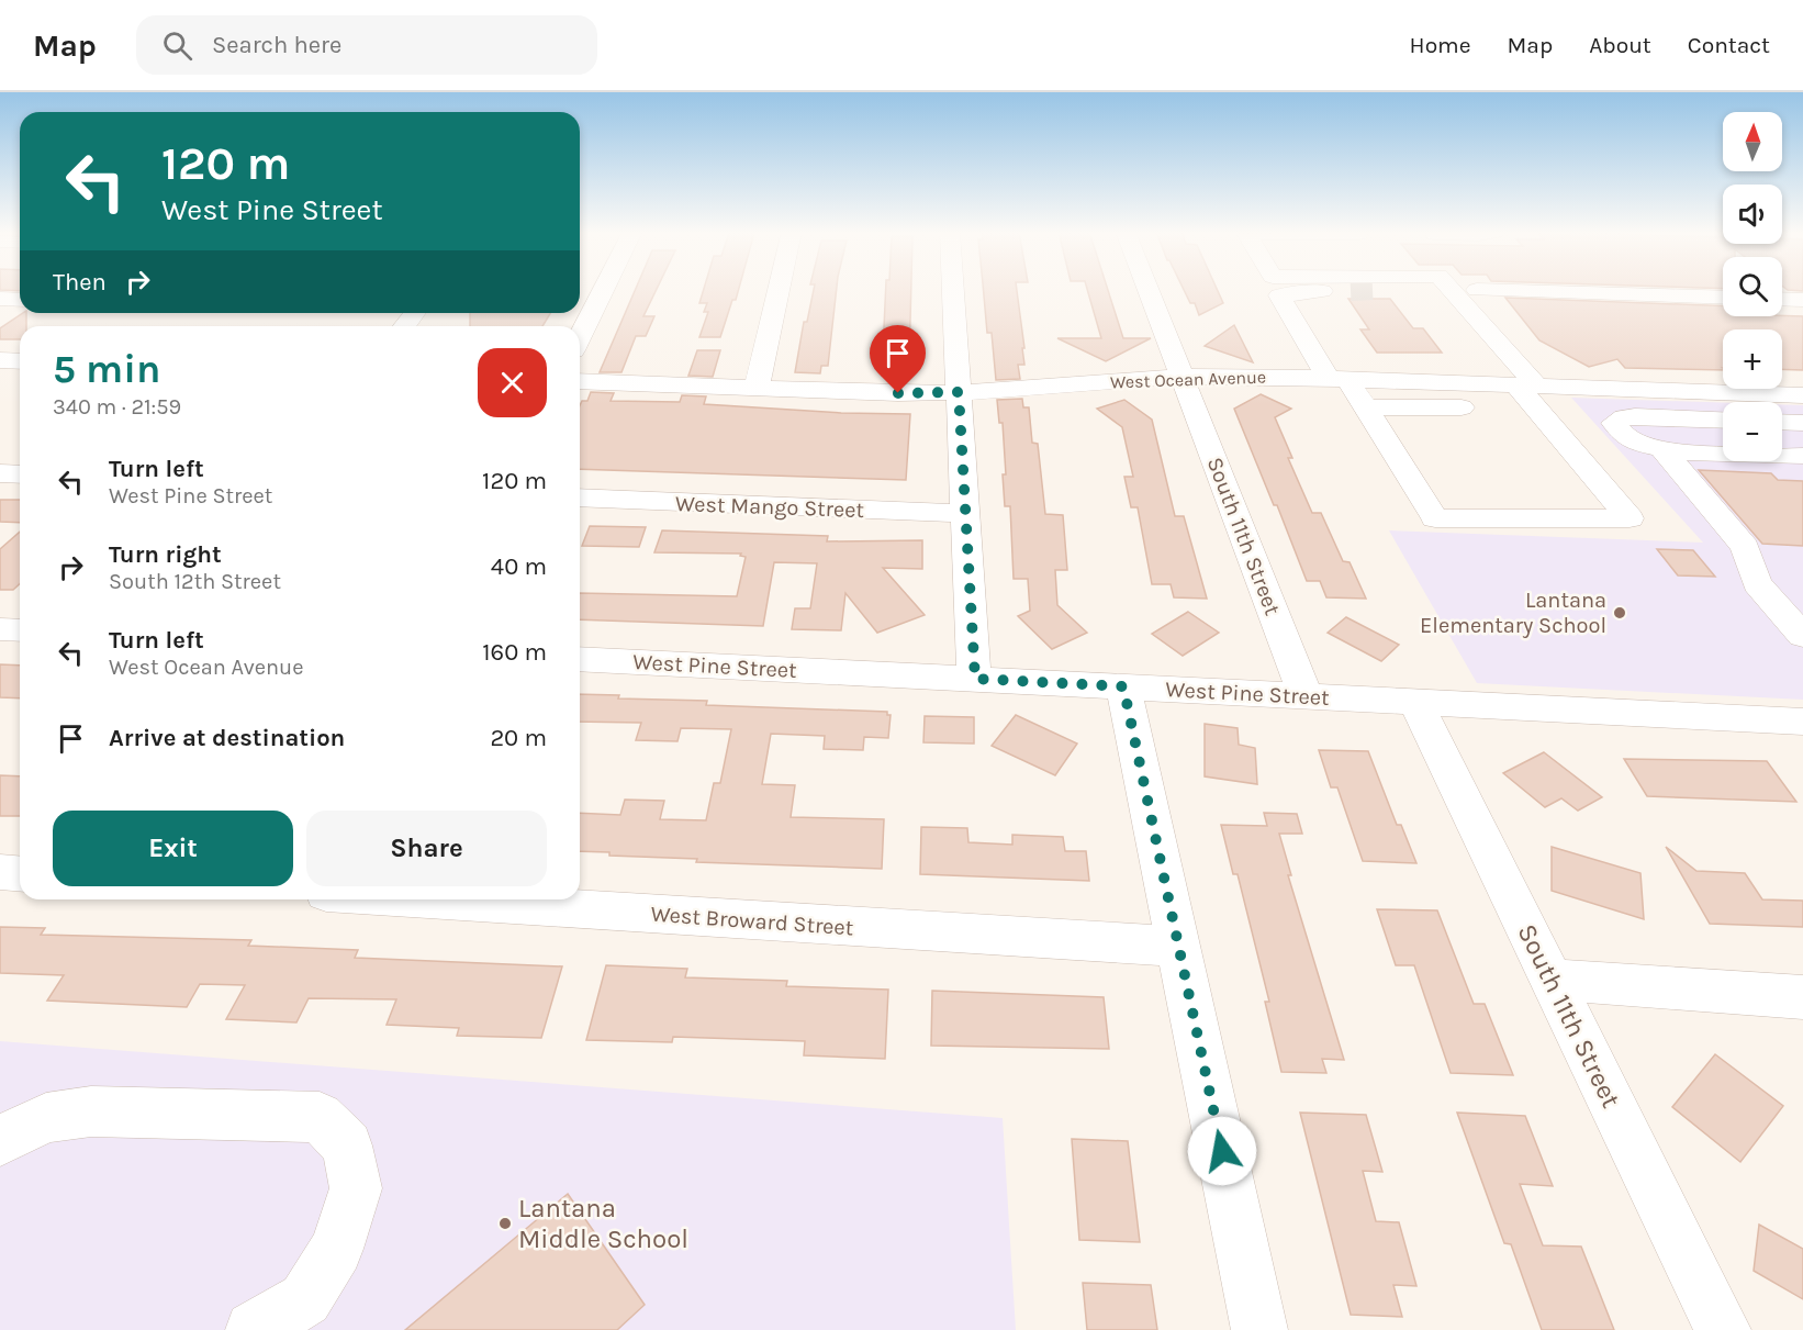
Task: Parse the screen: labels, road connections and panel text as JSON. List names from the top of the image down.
{
  "streets": {
    "street": [
      "West Ocean Avenue",
      "West Mango Street",
      "South 11th Street",
      "West Pine Street",
      "West Broward Street"
    ]
  },
  "crossings": [
    ["West Ocean Avenue", "South 11th Street"],
    ["South 11th Street", "West Pine Street"]
  ],
  "places": ["Lantana Elementary School", "Lantana Middle School"],
  "north": "top",
  "page": {
    "header": "Map",
    "search": "Search here",
    "nav": [
      "Home",
      "Map",
      "About",
      "Contact"
    ],
    "map_buttons": ["+", "−"],
    "turn": ["120 m", "West Pine Street"],
    "then": "Then",
    "heading": ["5 min", "340 m · 21:59"],
    "list": [
      {
        "name": "Turn left",
        "note": "West Pine Street",
        "value": "120 m"
      },
      {
        "name": "Turn right",
        "note": "South 12th Street",
        "value": "40 m"
      },
      {
        "name": "Turn left",
        "note": "West Ocean Avenue",
        "value": "160 m"
      },
      {
        "name": "Arrive at destination",
        "value": "20 m"
      }
    ],
    "buttons": ["Exit", "Share"]
  }
}
